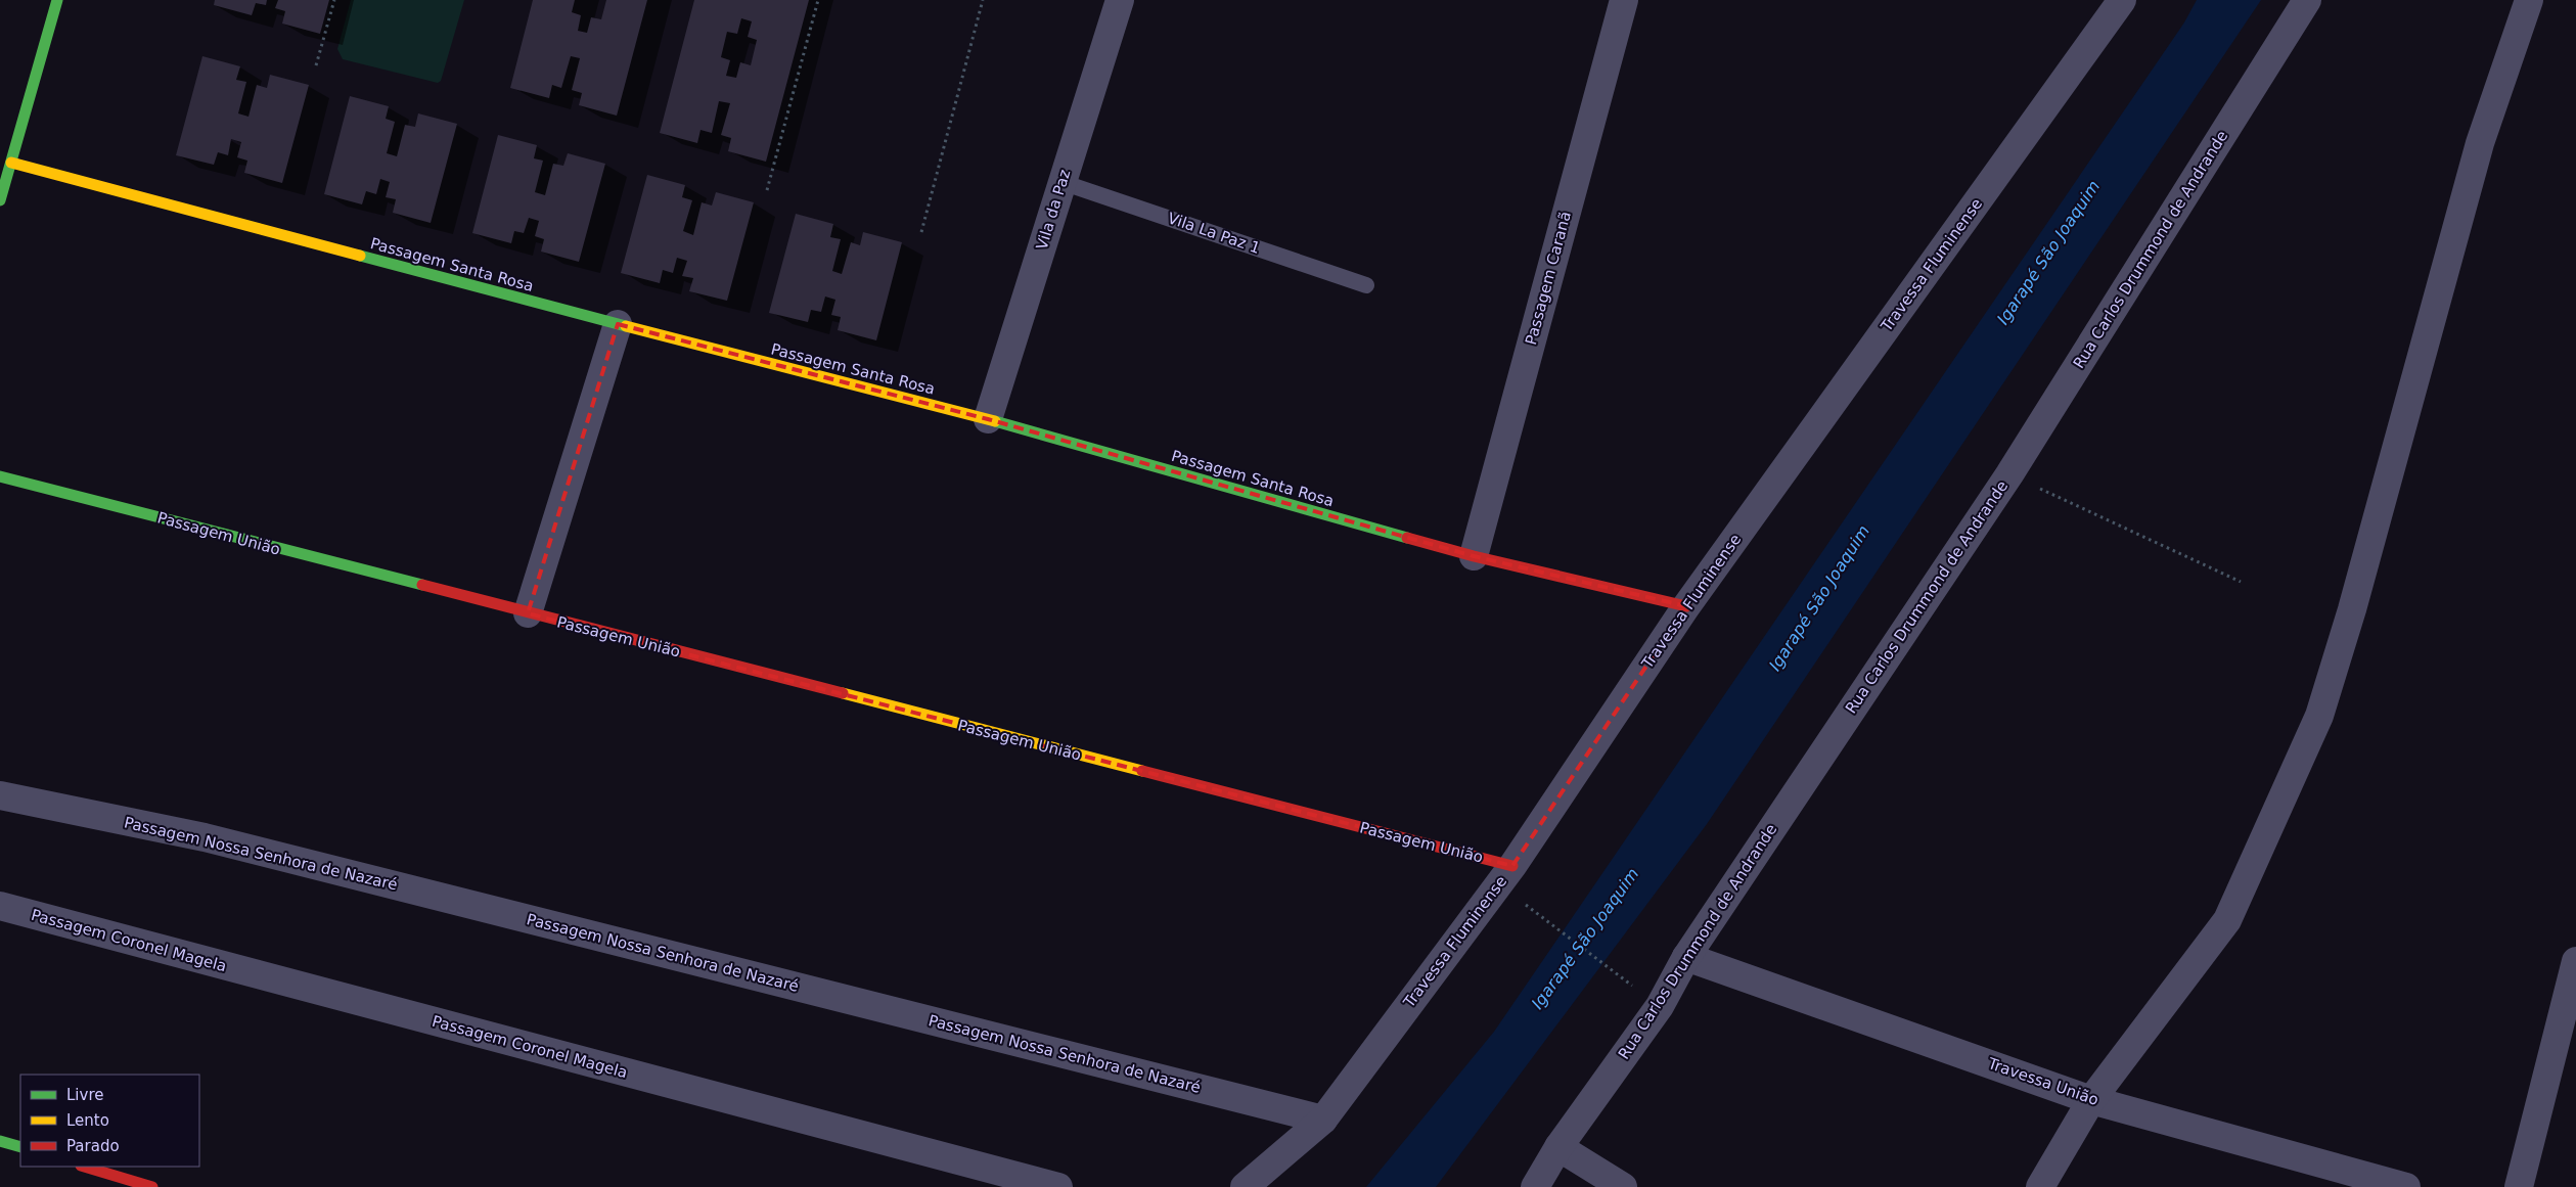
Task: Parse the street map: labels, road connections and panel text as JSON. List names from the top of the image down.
{
  "streets": {
    "street": [
      "Vila da Paz",
      "Rua Carlos Drummond de Andrande",
      "Passagem Santa Rosa",
      "Travessa Fluminense",
      "Passagem Caranã",
      "Passagem União",
      "Passagem Nossa Senhora de Nazaré",
      "Passagem Coronel Magela",
      "Travessa União"
    ],
    "lane": ["Vila La Paz 1"]
  },
  "crossings": [
    ["Vila da Paz", "Vila La Paz 1"],
    ["Vila da Paz", "Passagem Santa Rosa"],
    ["Rua Carlos Drummond de Andrande", "Travessa União"],
    ["Passagem Santa Rosa", "Travessa Fluminense"],
    ["Passagem Santa Rosa", "Passagem Caranã"],
    ["Travessa Fluminense", "Passagem União"],
    ["Travessa Fluminense", "Passagem Nossa Senhora de Nazaré"]
  ],
  "water": ["Igarapé São Joaquim"],
  "legend": ["Livre", "Lento", "Parado"]
}
